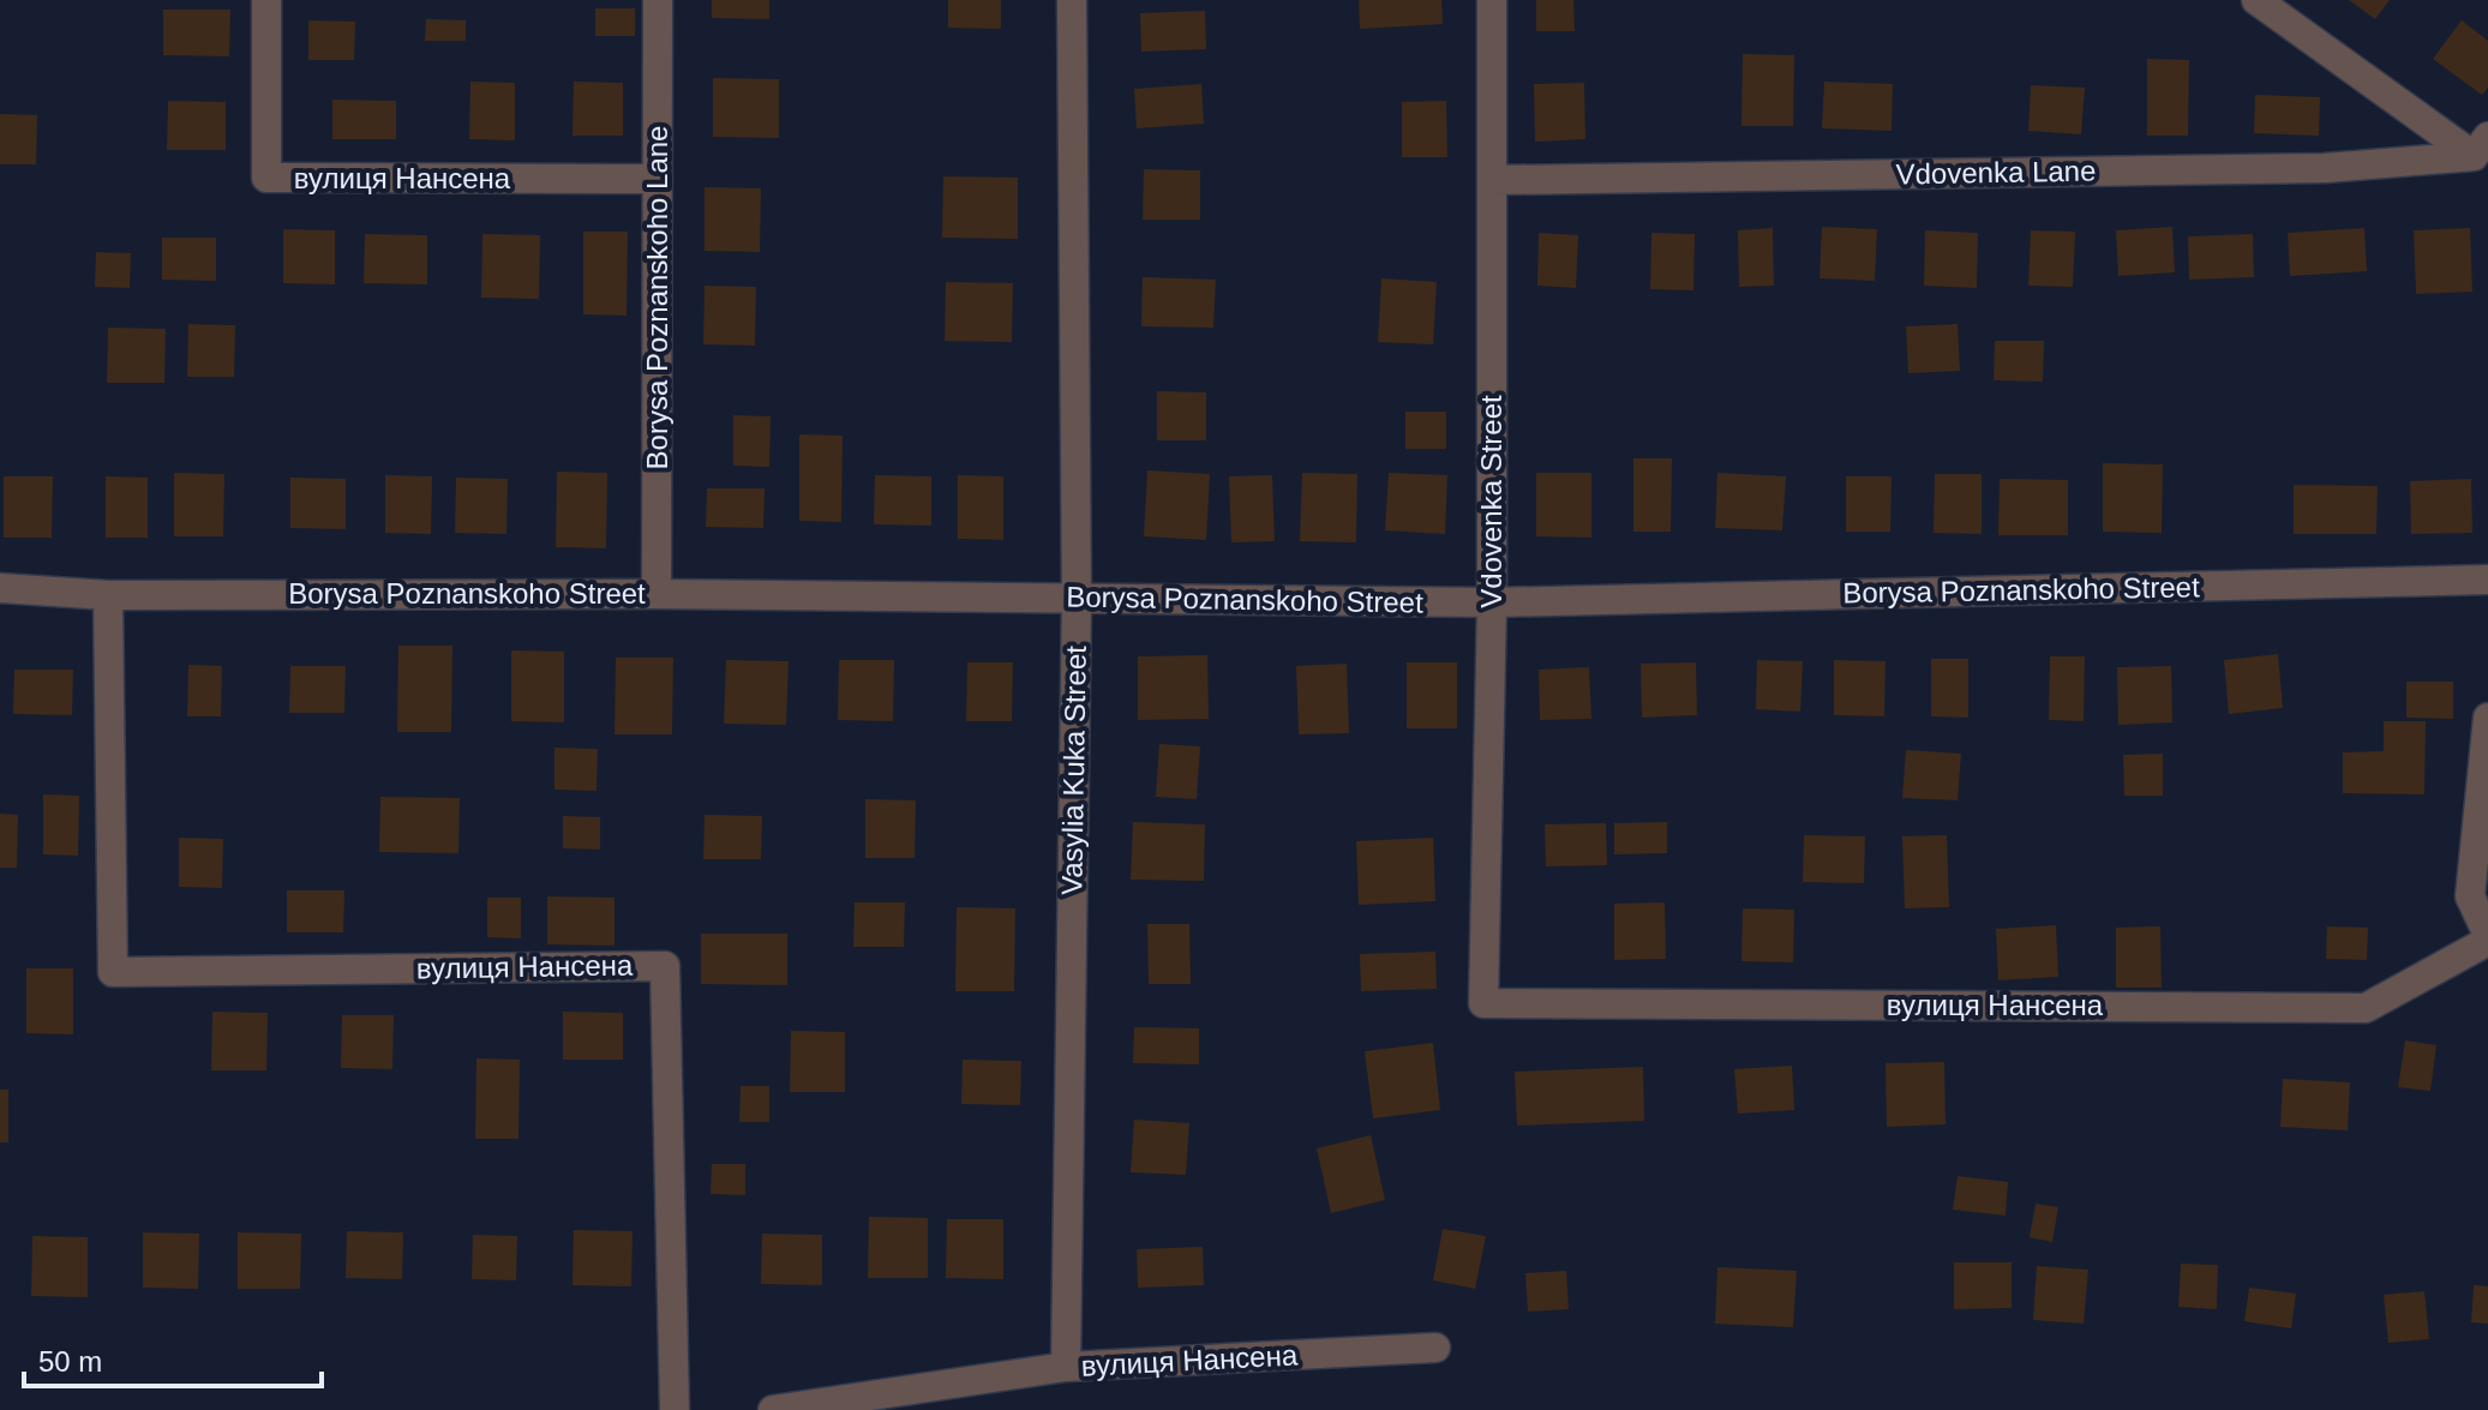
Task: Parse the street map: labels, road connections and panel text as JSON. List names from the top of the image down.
{
  "streets": {
    "street": [
      "Vdovenka Lane",
      "вулиця Нансена",
      "Borysa Poznanskoho Lane",
      "Vdovenka Street",
      "Borysa Poznanskoho Street",
      "Vasylia Kuka Street"
    ]
  },
  "crossings": [
    ["Vdovenka Lane", "Vdovenka Street"],
    ["вулиця Нансена", "Borysa Poznanskoho Lane"],
    ["вулиця Нансена", "Vdovenka Street"],
    ["вулиця Нансена", "Borysa Poznanskoho Street"],
    ["вулиця Нансена", "Vasylia Kuka Street"],
    ["Borysa Poznanskoho Lane", "Borysa Poznanskoho Street"],
    ["Vdovenka Street", "Borysa Poznanskoho Street"],
    ["Borysa Poznanskoho Street", "Vasylia Kuka Street"]
  ],
  "scale_bar": "50 m"
}
